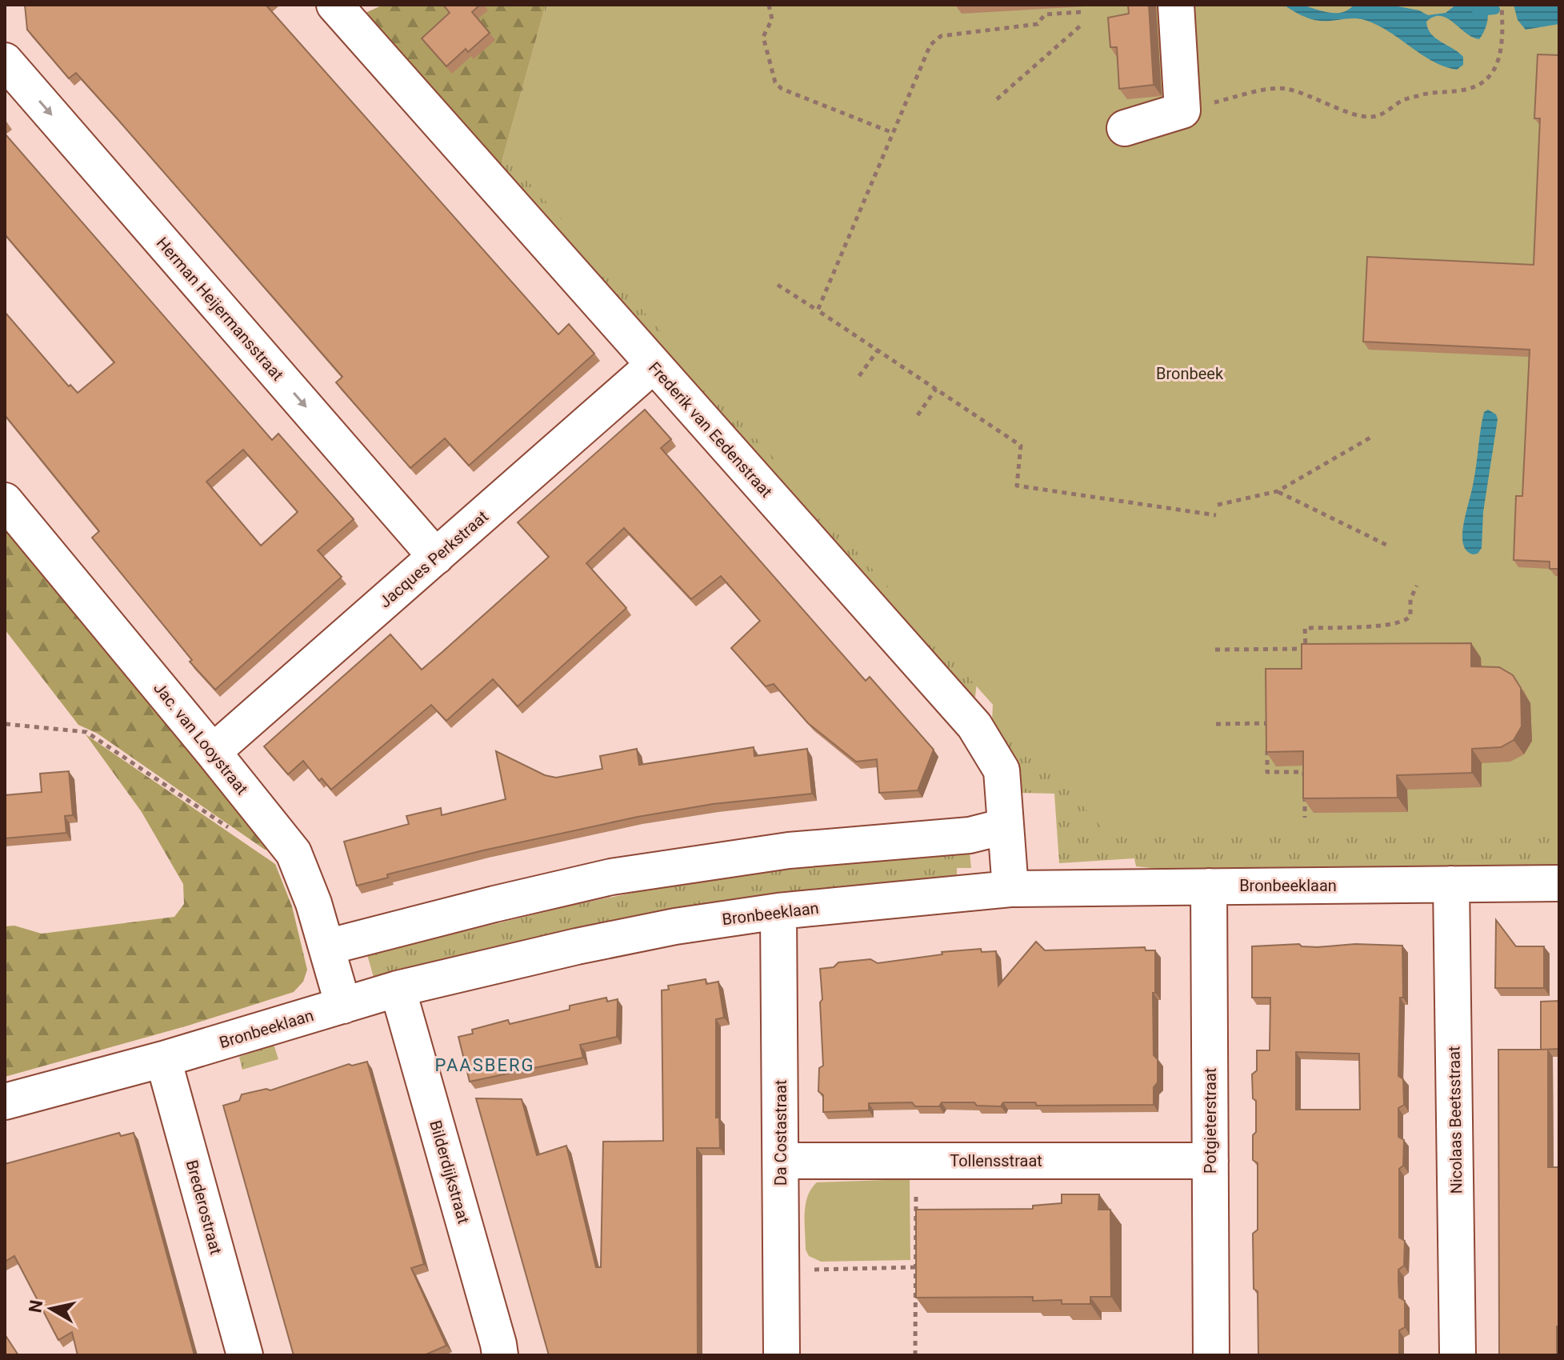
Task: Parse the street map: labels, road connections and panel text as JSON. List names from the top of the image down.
{
  "streets": {
    "street": [
      "Herman Heijermansstraat",
      "Frederik van Eedenstraat",
      "Jacques Perkstraat",
      "Jac. van Looystraat",
      "Bronbeeklaan",
      "Nicolaas Beetsstraat",
      "Potgieterstraat",
      "Da Costastraat",
      "Tollensstraat",
      "Bilderdijkstraat",
      "Brederostraat"
    ]
  },
  "crossings": [
    ["Herman Heijermansstraat", "Jacques Perkstraat"],
    ["Frederik van Eedenstraat", "Jacques Perkstraat"],
    ["Frederik van Eedenstraat", "Bronbeeklaan"],
    ["Jacques Perkstraat", "Jac. van Looystraat"],
    ["Jac. van Looystraat", "Bronbeeklaan"],
    ["Bronbeeklaan", "Nicolaas Beetsstraat"],
    ["Bronbeeklaan", "Potgieterstraat"],
    ["Bronbeeklaan", "Da Costastraat"],
    ["Bronbeeklaan", "Bilderdijkstraat"],
    ["Bronbeeklaan", "Brederostraat"],
    ["Potgieterstraat", "Tollensstraat"],
    ["Da Costastraat", "Tollensstraat"]
  ],
  "one_way": ["Herman Heijermansstraat"],
  "districts": ["PAASBERG"],
  "parks": ["Bronbeek"],
  "north": "left"
}
